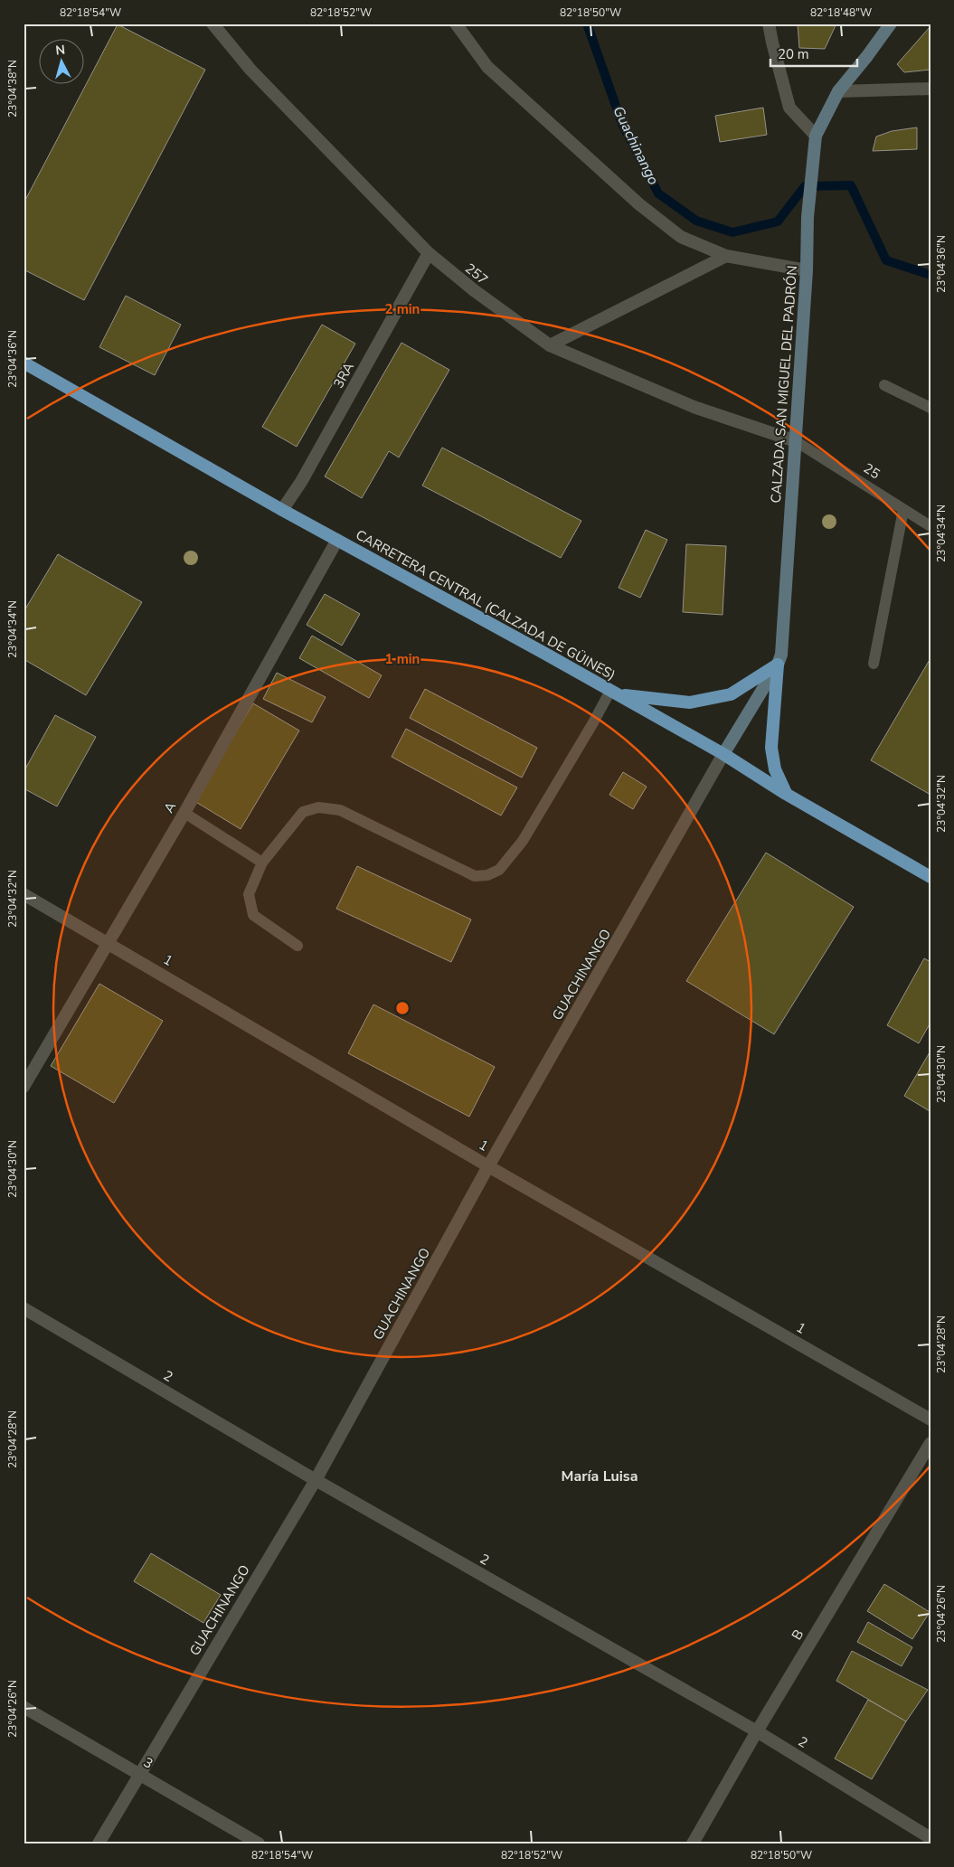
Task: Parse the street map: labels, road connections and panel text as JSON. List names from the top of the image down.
{
  "streets": {
    "main road": ["CALZADA SAN MIGUEL DEL PADRÓN", "CARRETERA CENTRAL (CALZADA DE GÜINES)"],
    "street": [
      "257",
      "3RA",
      "A",
      "1",
      "GUACHINANGO",
      "2",
      "B",
      "3"
    ],
    "lane": ["25"]
  },
  "crossings": [
    ["257", "3RA"],
    ["257", "CALZADA SAN MIGUEL DEL PADRÓN"],
    ["257", "25"],
    ["3RA", "CARRETERA CENTRAL (CALZADA DE GÜINES)"],
    ["CALZADA SAN MIGUEL DEL PADRÓN", "25"],
    ["CALZADA SAN MIGUEL DEL PADRÓN", "CARRETERA CENTRAL (CALZADA DE GÜINES)"],
    ["CALZADA SAN MIGUEL DEL PADRÓN", "GUACHINANGO"],
    ["CARRETERA CENTRAL (CALZADA DE GÜINES)", "A"],
    ["CARRETERA CENTRAL (CALZADA DE GÜINES)", "GUACHINANGO"],
    ["A", "1"],
    ["1", "GUACHINANGO"],
    ["GUACHINANGO", "2"],
    ["GUACHINANGO", "3"],
    ["2", "B"]
  ],
  "districts": ["María Luisa"],
  "water": ["Guachinango"],
  "scale_bar": "20 m",
  "north": "top",
  "coordinates": [
    "82°18'54\"W",
    "82°18'52\"W",
    "82°18'50\"W",
    "82°18'48\"W",
    "23°04'38\"N",
    "23°04'36\"N",
    "23°04'34\"N",
    "23°04'32\"N",
    "23°04'30\"N",
    "23°04'28\"N",
    "23°04'26\"N"
  ],
  "rings": ["2 min", "1 min"]
}
